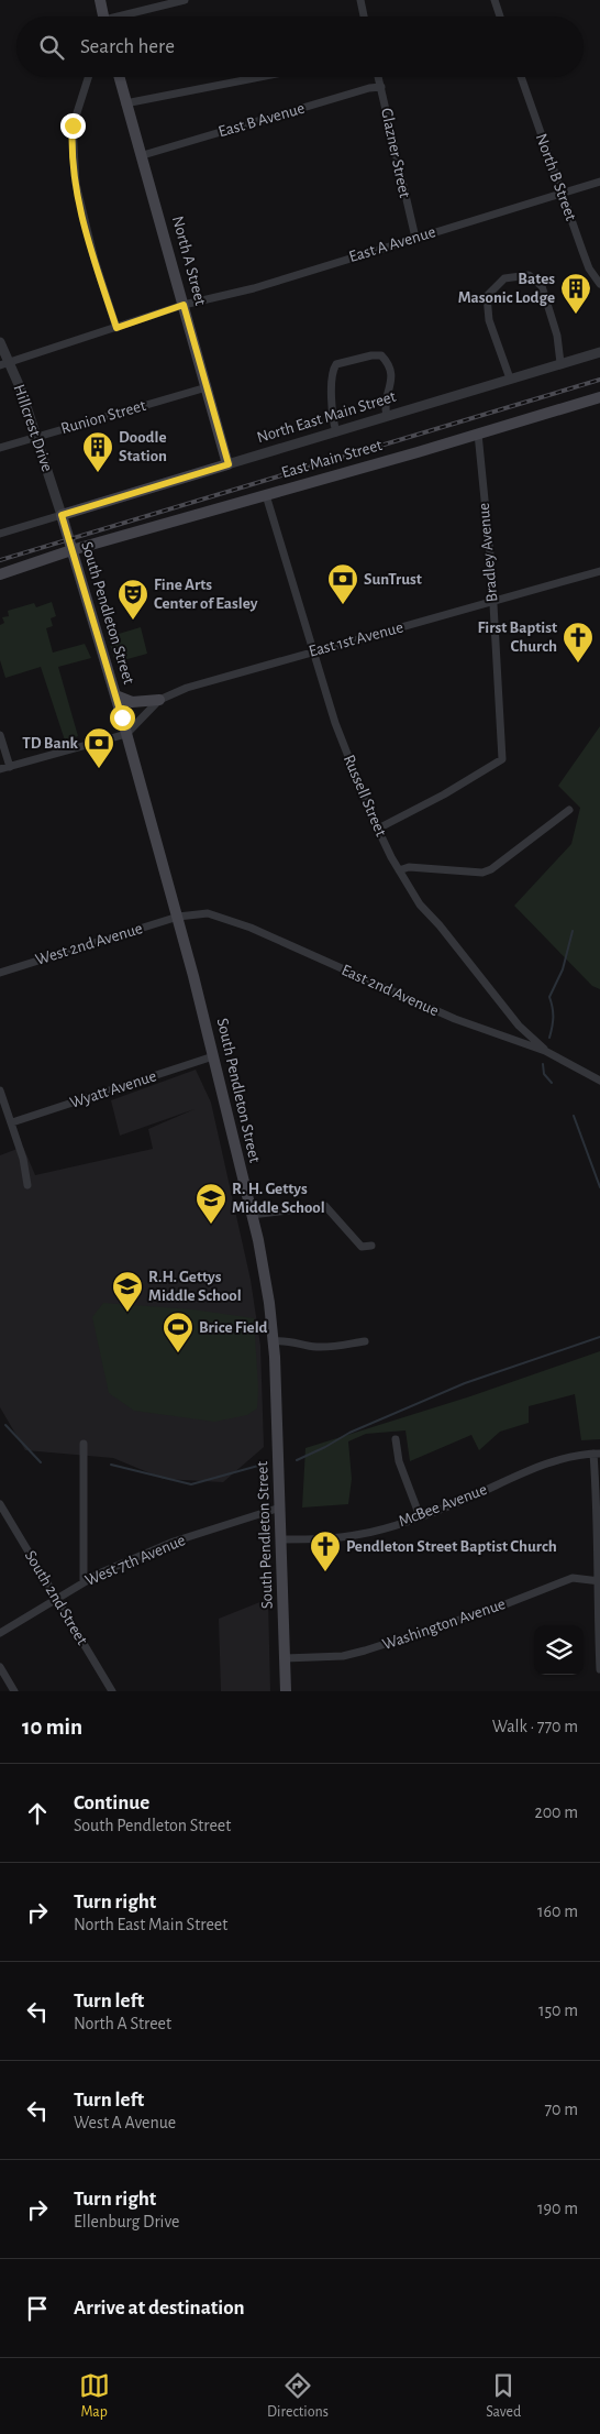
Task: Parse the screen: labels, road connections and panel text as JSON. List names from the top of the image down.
{
  "streets": {
    "main road": [
      "North A Street",
      "North East Main Street",
      "East Main Street",
      "South Pendleton Street"
    ],
    "street": [
      "East B Avenue",
      "Glazner Street",
      "North B Street",
      "East A Avenue",
      "Runion Street",
      "Hillcrest Drive",
      "Bradley Avenue",
      "East 1st Avenue",
      "Russell Street",
      "West 2nd Avenue",
      "East 2nd Avenue",
      "Wyatt Avenue",
      "McBee Avenue",
      "West 7th Avenue",
      "South 2nd Street",
      "Washington Avenue"
    ]
  },
  "crossings": [
    ["East B Avenue", "Glazner Street"],
    ["East B Avenue", "North A Street"],
    ["Glazner Street", "East A Avenue"],
    ["North B Street", "East A Avenue"],
    ["East A Avenue", "North A Street"],
    ["East A Avenue", "Hillcrest Drive"],
    ["North A Street", "Runion Street"],
    ["North A Street", "North East Main Street"],
    ["Runion Street", "Hillcrest Drive"],
    ["North East Main Street", "Hillcrest Drive"],
    ["North East Main Street", "South Pendleton Street"],
    ["Hillcrest Drive", "South Pendleton Street"],
    ["East Main Street", "Bradley Avenue"],
    ["East Main Street", "South Pendleton Street"],
    ["East Main Street", "Russell Street"],
    ["Bradley Avenue", "East 1st Avenue"],
    ["Bradley Avenue", "Russell Street"],
    ["South Pendleton Street", "East 1st Avenue"],
    ["South Pendleton Street", "West 2nd Avenue"],
    ["South Pendleton Street", "East 2nd Avenue"],
    ["South Pendleton Street", "Wyatt Avenue"],
    ["South Pendleton Street", "McBee Avenue"],
    ["South Pendleton Street", "West 7th Avenue"],
    ["South Pendleton Street", "Washington Avenue"],
    ["East 1st Avenue", "Russell Street"],
    ["Russell Street", "East 2nd Avenue"],
    ["West 2nd Avenue", "East 2nd Avenue"],
    ["West 7th Avenue", "South 2nd Street"]
  ],
  "places": {
    "building": ["Bates Masonic Lodge", "Doodle Station"],
    "bank": ["SunTrust", "TD Bank"],
    "theatre": ["Fine Arts Center of Easley"],
    "church": ["First Baptist Church", "Pendleton Street Baptist Church"],
    "school or university": ["R. H. Gettys Middle School", "R.H. Gettys Middle School"],
    "sports": ["Brice Field"]
  },
  "page": {
    "search": "Search here",
    "heading": ["10 min", "Walk · 770 m"],
    "list": [
      ["Continue", "South Pendleton Street", "200 m"],
      ["Turn right", "North East Main Street", "160 m"],
      ["Turn left", "North A Street", "150 m"],
      ["Turn left", "West A Avenue", "70 m"],
      ["Turn right", "Ellenburg Drive", "190 m"],
      "Arrive at destination"
    ],
    "nav": ["Map", "Directions", "Saved"]
  }
}
